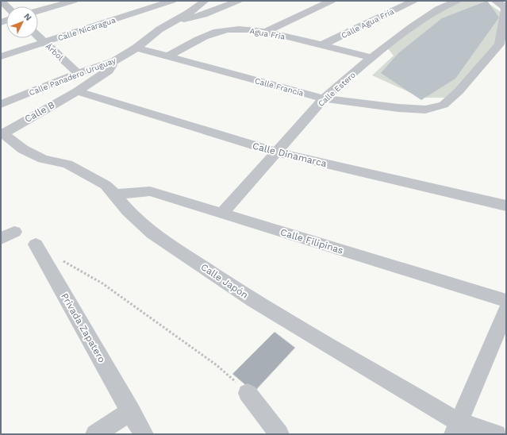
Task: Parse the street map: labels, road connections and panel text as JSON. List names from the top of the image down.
{
  "streets": {
    "street": [
      "Calle Agua Fría",
      "Calle Nicaragua",
      "Agua Fria",
      "Árbol",
      "Calle Panadero Uruguay",
      "Calle Francia",
      "Calle Estero",
      "Calle B",
      "Calle Dinamarca",
      "Calle Filipinas",
      "Calle Japón",
      "Privada Zapatero"
    ]
  },
  "crossings": [
    ["Calle Agua Fría", "Agua Fria"],
    ["Calle Nicaragua", "Árbol"],
    ["Agua Fria", "Calle Francia"],
    ["Agua Fria", "Calle Estero"],
    ["Árbol", "Calle Panadero Uruguay"],
    ["Calle Panadero Uruguay", "Calle Francia"],
    ["Calle Panadero Uruguay", "Calle B"],
    ["Calle Francia", "Calle Estero"],
    ["Calle Estero", "Calle Dinamarca"],
    ["Calle Estero", "Calle Filipinas"],
    ["Calle B", "Calle Dinamarca"],
    ["Calle B", "Calle Japón"],
    ["Calle Filipinas", "Calle Japón"]
  ],
  "north": "top right"
}
